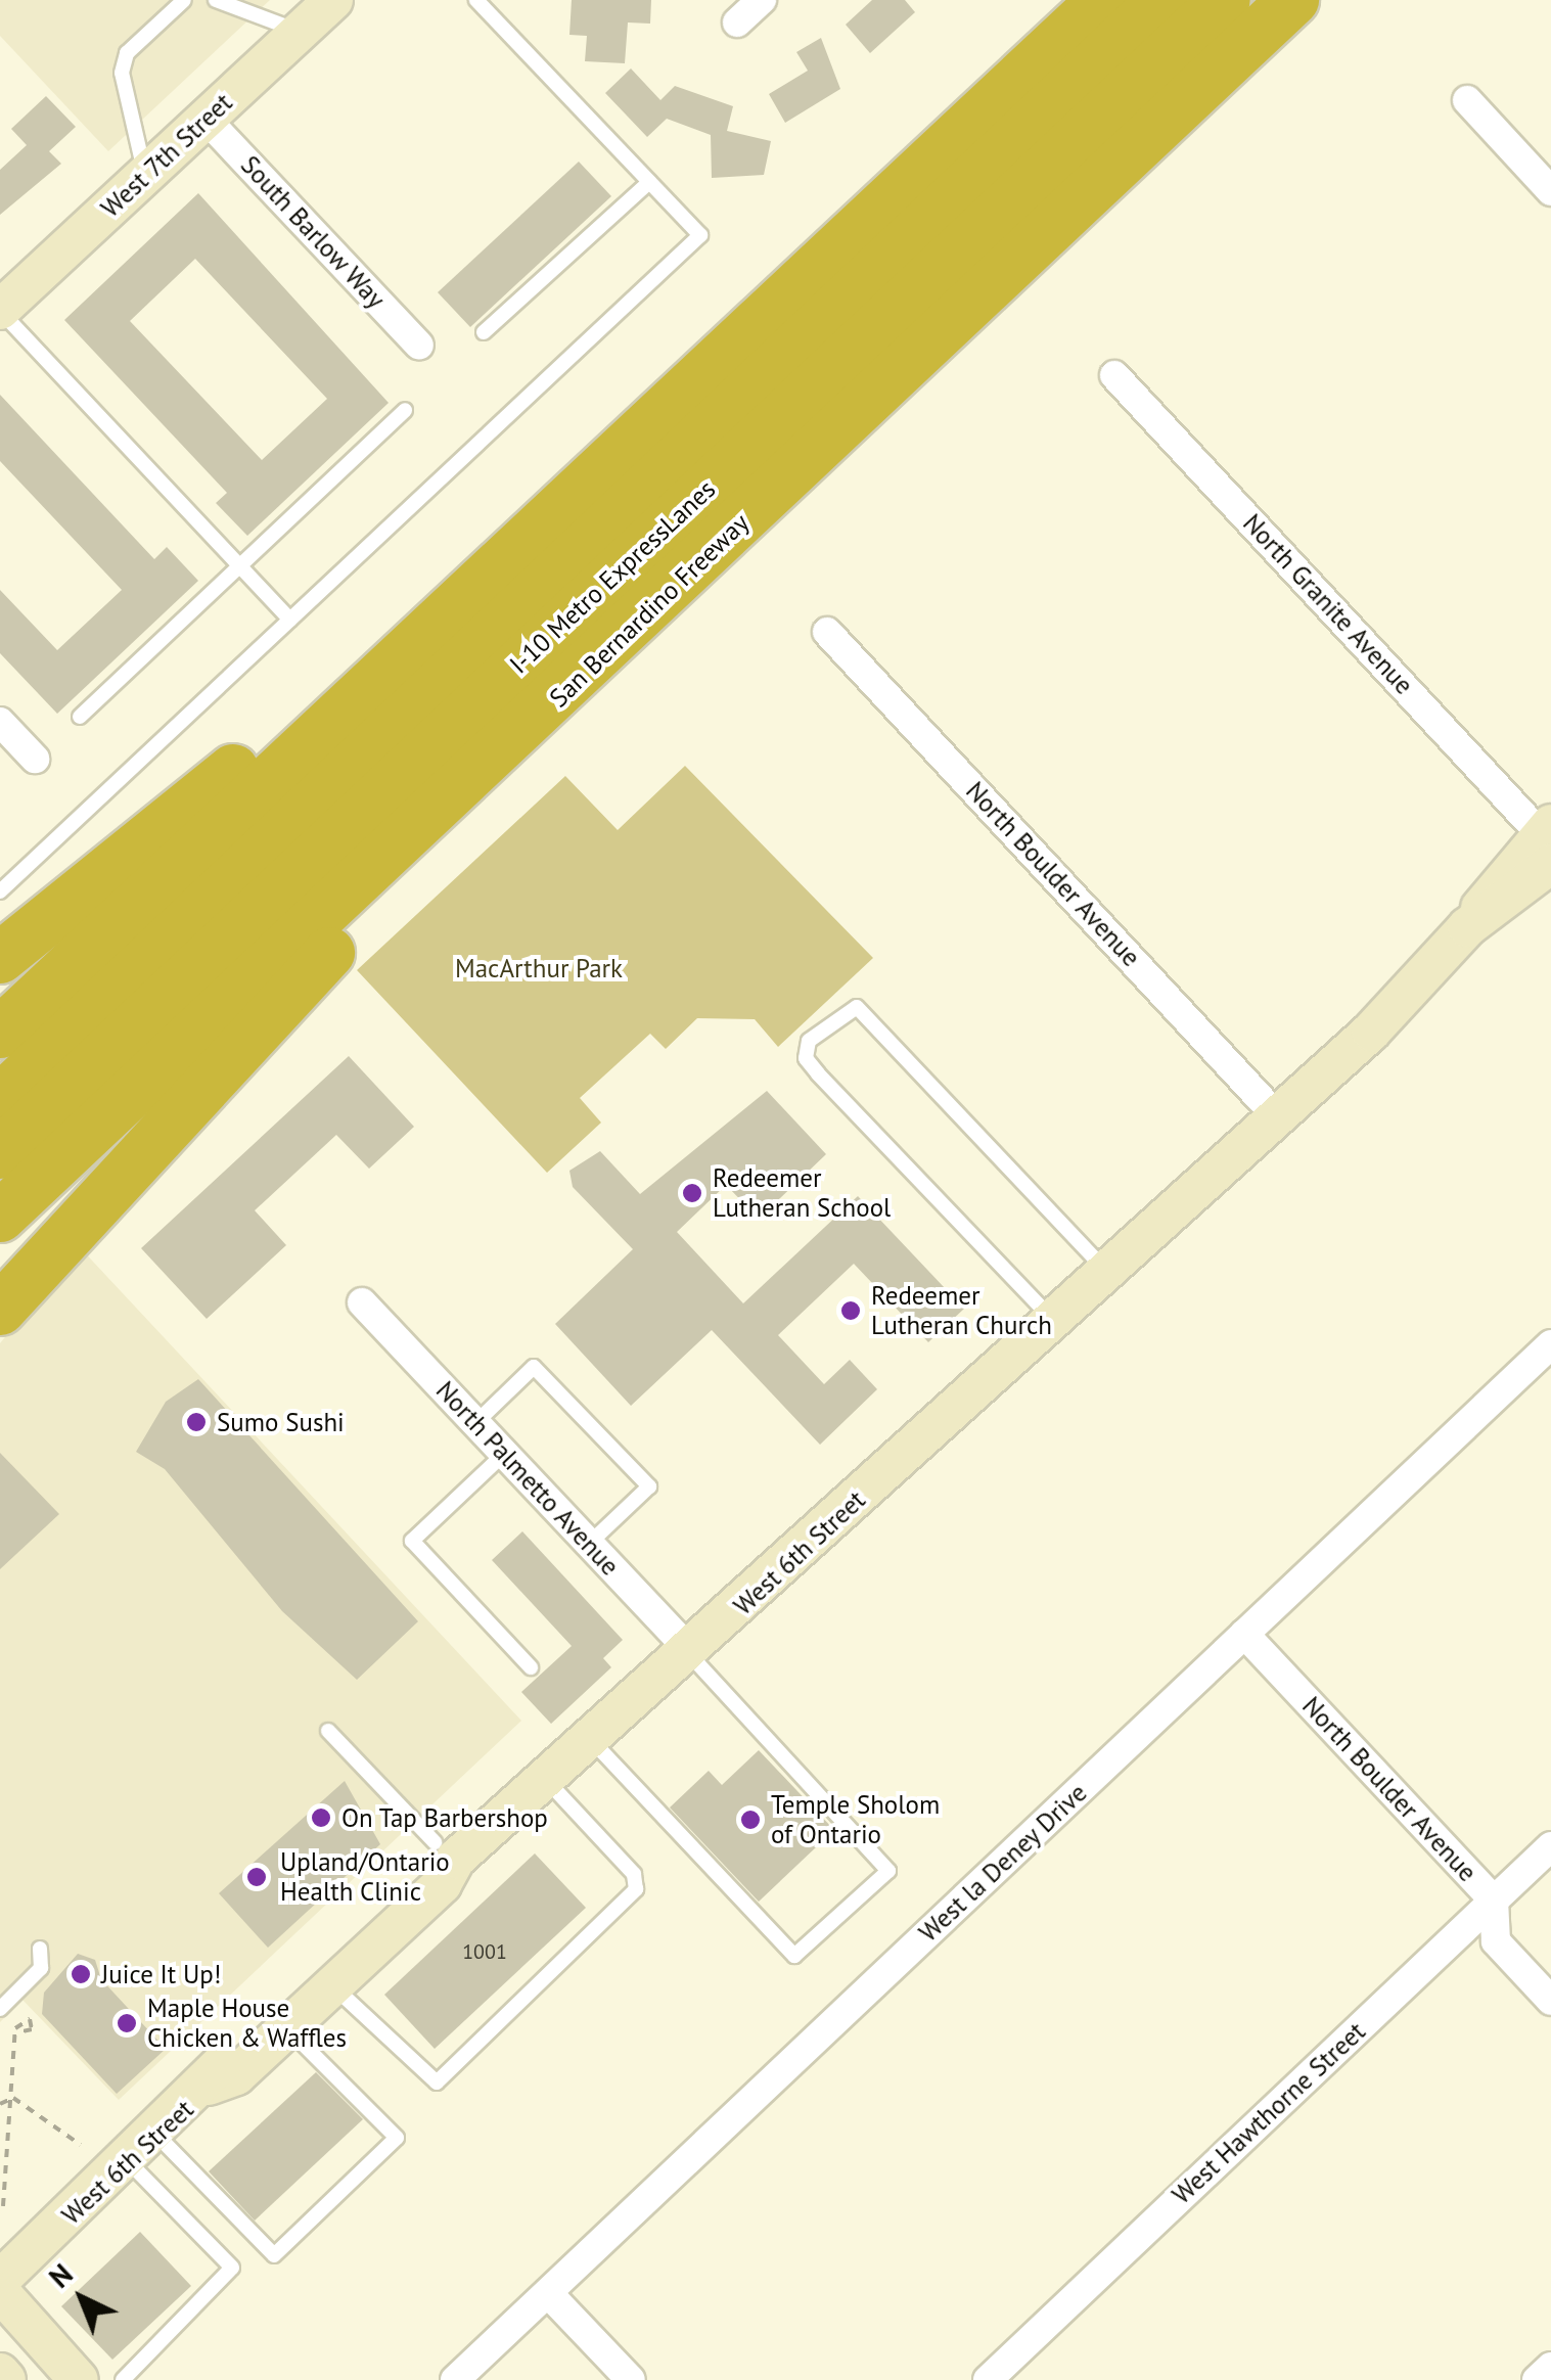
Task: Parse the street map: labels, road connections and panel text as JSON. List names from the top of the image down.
{
  "streets": {
    "highway": ["I-10 Metro ExpressLanes", "San Bernardino Freeway"],
    "street": [
      "West 7th Street",
      "South Barlow Way",
      "North Granite Avenue",
      "North Boulder Avenue",
      "North Palmetto Avenue",
      "West 6th Street",
      "West la Deney Drive",
      "West Hawthorne Street"
    ]
  },
  "crossings": [
    ["West 7th Street", "South Barlow Way"],
    ["North Granite Avenue", "West 6th Street"],
    ["North Boulder Avenue", "West 6th Street"],
    ["North Boulder Avenue", "West la Deney Drive"],
    ["North Boulder Avenue", "West Hawthorne Street"],
    ["North Palmetto Avenue", "West 6th Street"]
  ],
  "parks": ["MacArthur Park"],
  "places": [
    "Redeemer Lutheran School",
    "Redeemer Lutheran Church",
    "Sumo Sushi",
    "On Tap Barbershop",
    "Temple Sholom of Ontario",
    "Upland/Ontario Health Clinic",
    "Juice It Up!",
    "Maple House Chicken & Waffles"
  ],
  "house_numbers": ["1001"],
  "north": "top left"
}
